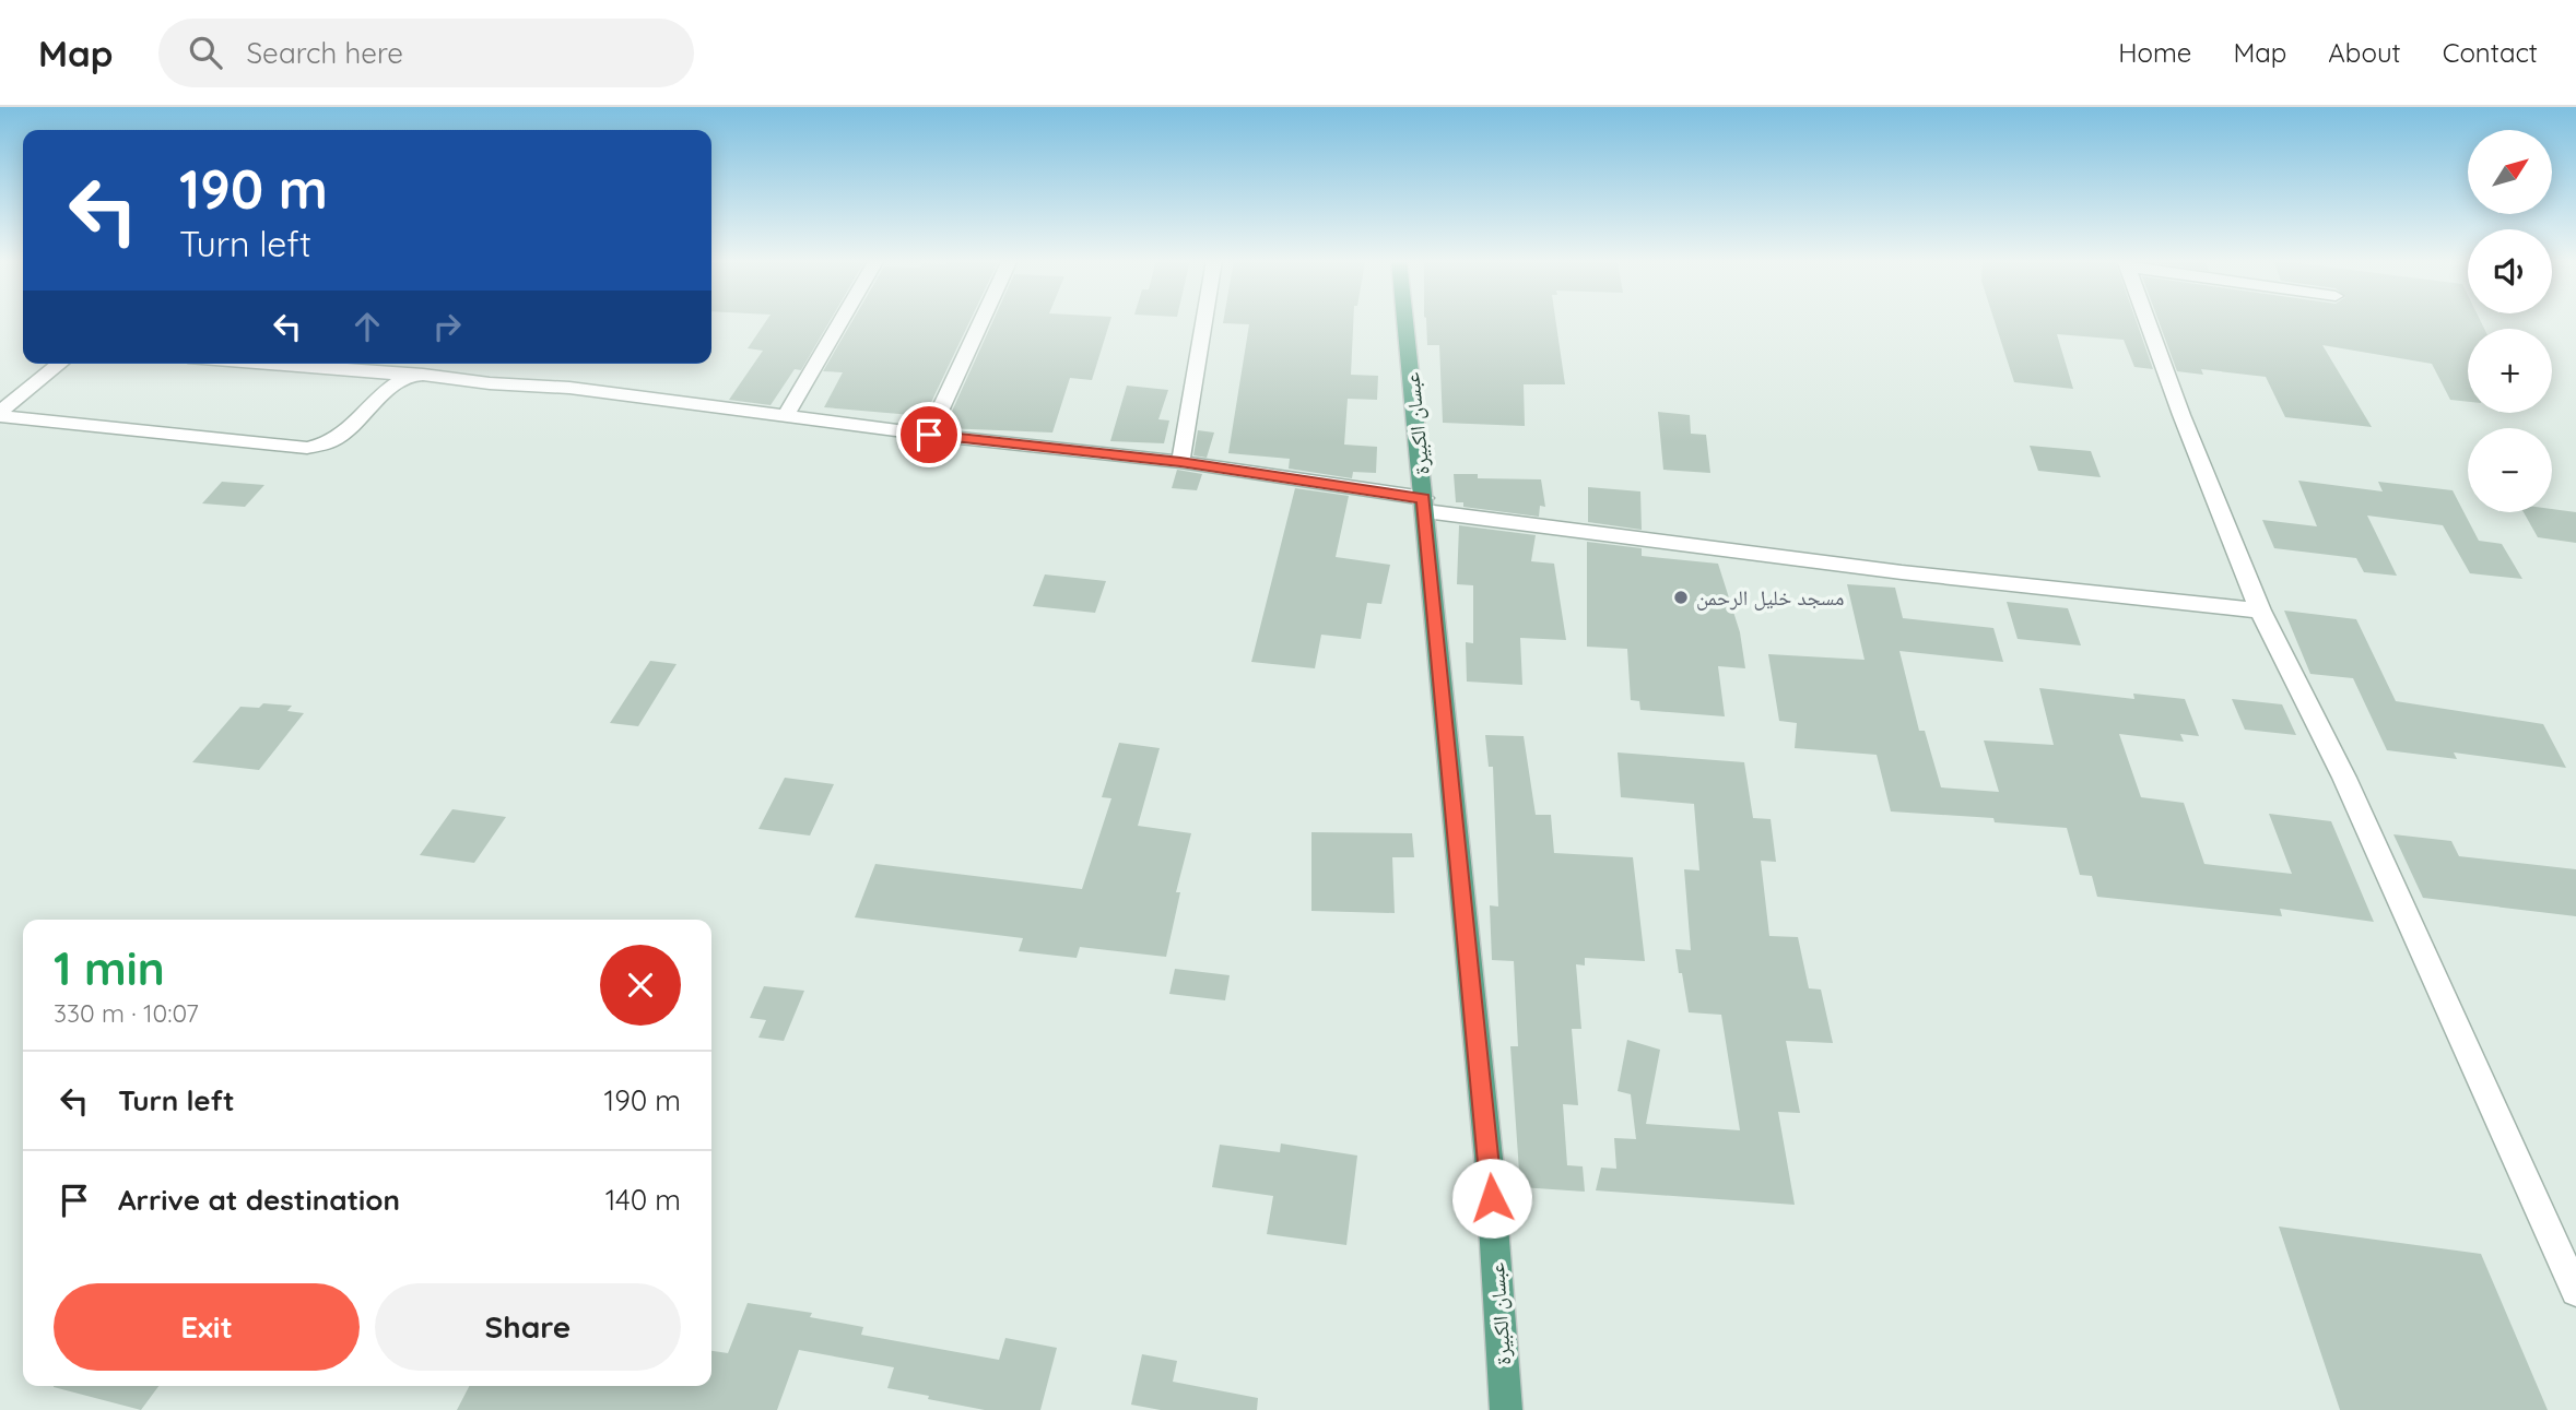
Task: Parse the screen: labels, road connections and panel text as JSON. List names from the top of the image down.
{
  "streets": {
    "main road": ["عبسان الكبيرة"]
  },
  "places": ["مسجد خليل الرحمن"],
  "north": "top right",
  "page": {
    "header": "Map",
    "search": "Search here",
    "nav": [
      "Home",
      "Map",
      "About",
      "Contact"
    ],
    "map_buttons": ["+", "−"],
    "turn": ["190 m", "Turn left"],
    "heading": ["1 min", "330 m · 10:07"],
    "list": [
      {
        "name": "Turn left",
        "value": "190 m"
      },
      {
        "name": "Arrive at destination",
        "value": "140 m"
      }
    ],
    "buttons": ["Exit", "Share"]
  }
}
